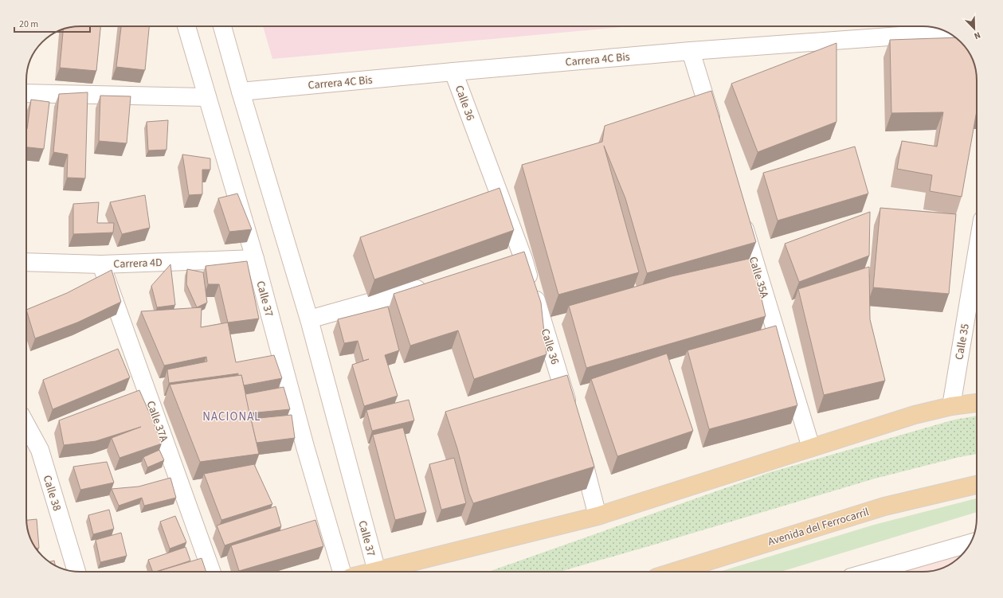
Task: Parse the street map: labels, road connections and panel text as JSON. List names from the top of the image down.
{
  "streets": {
    "main road": ["Avenida del Ferrocarril"],
    "street": [
      "Carrera 4C Bis",
      "Calle 36",
      "Carrera 4D",
      "Calle 35A",
      "Calle 37",
      "Calle 35",
      "Calle 37A",
      "Calle 38"
    ]
  },
  "crossings": [
    ["Carrera 4C Bis", "Calle 36"],
    ["Carrera 4C Bis", "Calle 37"],
    ["Carrera 4D", "Calle 37"],
    ["Carrera 4D", "Calle 37A"]
  ],
  "districts": ["NACIONAL"],
  "scale_bar": "20 m",
  "north": "bottom right"
}
